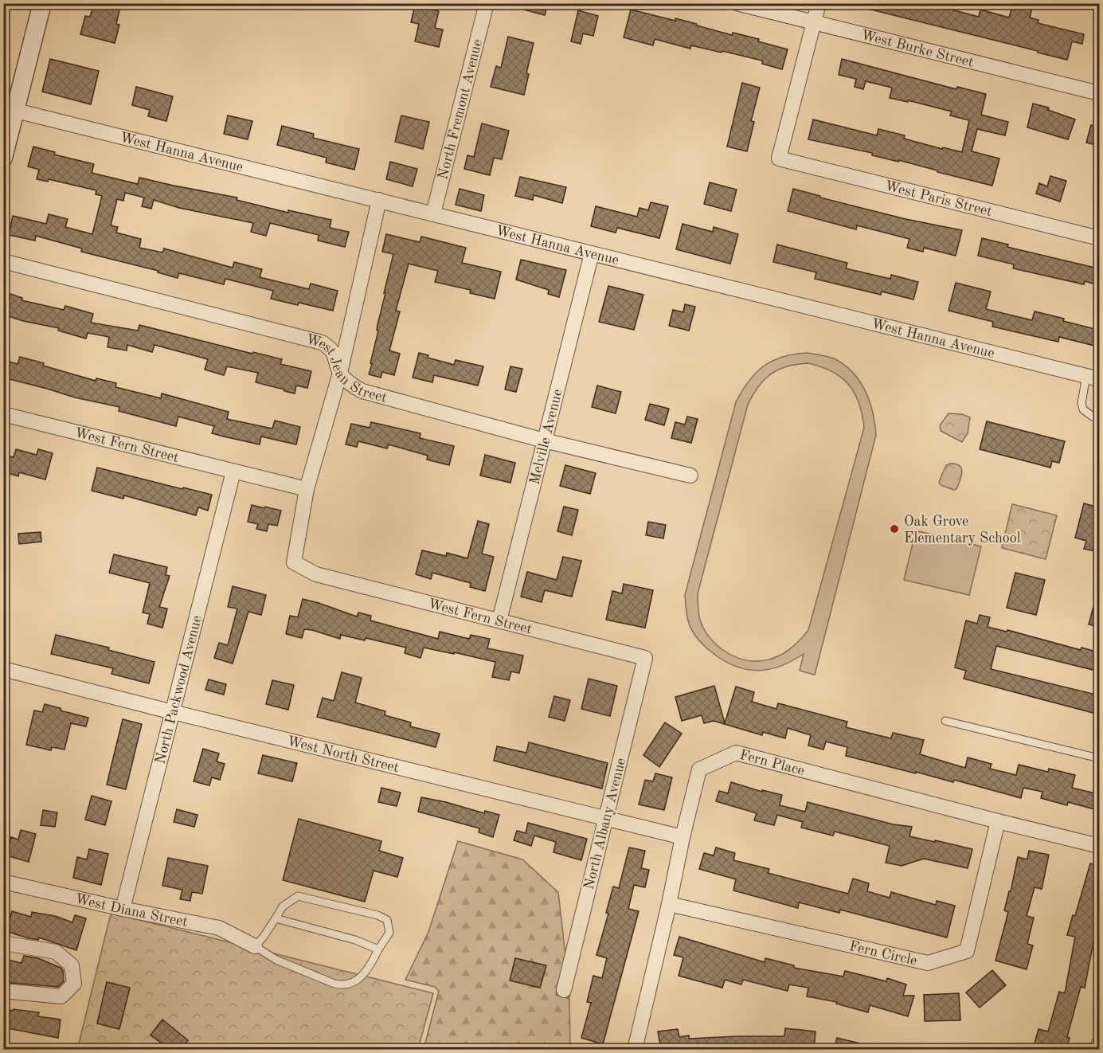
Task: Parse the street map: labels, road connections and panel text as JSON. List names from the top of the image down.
{
  "streets": {
    "street": [
      "West Burke Street",
      "North Fremont Avenue",
      "West Hanna Avenue",
      "West Paris Street",
      "West Jean Street",
      "Melville Avenue",
      "West Fern Street",
      "North Packwood Avenue",
      "West North Street",
      "Fern Place",
      "North Albany Avenue",
      "West Diana Street",
      "Fern Circle"
    ]
  },
  "crossings": [
    ["West Burke Street", "West Paris Street"],
    ["North Fremont Avenue", "West Hanna Avenue"],
    ["West Hanna Avenue", "Melville Avenue"],
    ["West Jean Street", "Melville Avenue"],
    ["Melville Avenue", "West Fern Street"],
    ["West Fern Street", "North Packwood Avenue"],
    ["West Fern Street", "North Albany Avenue"],
    ["North Packwood Avenue", "West North Street"],
    ["North Packwood Avenue", "West Diana Street"],
    ["West North Street", "Fern Place"],
    ["West North Street", "North Albany Avenue"],
    ["Fern Place", "Fern Circle"]
  ],
  "places": ["Oak Grove Elementary School"]
}
